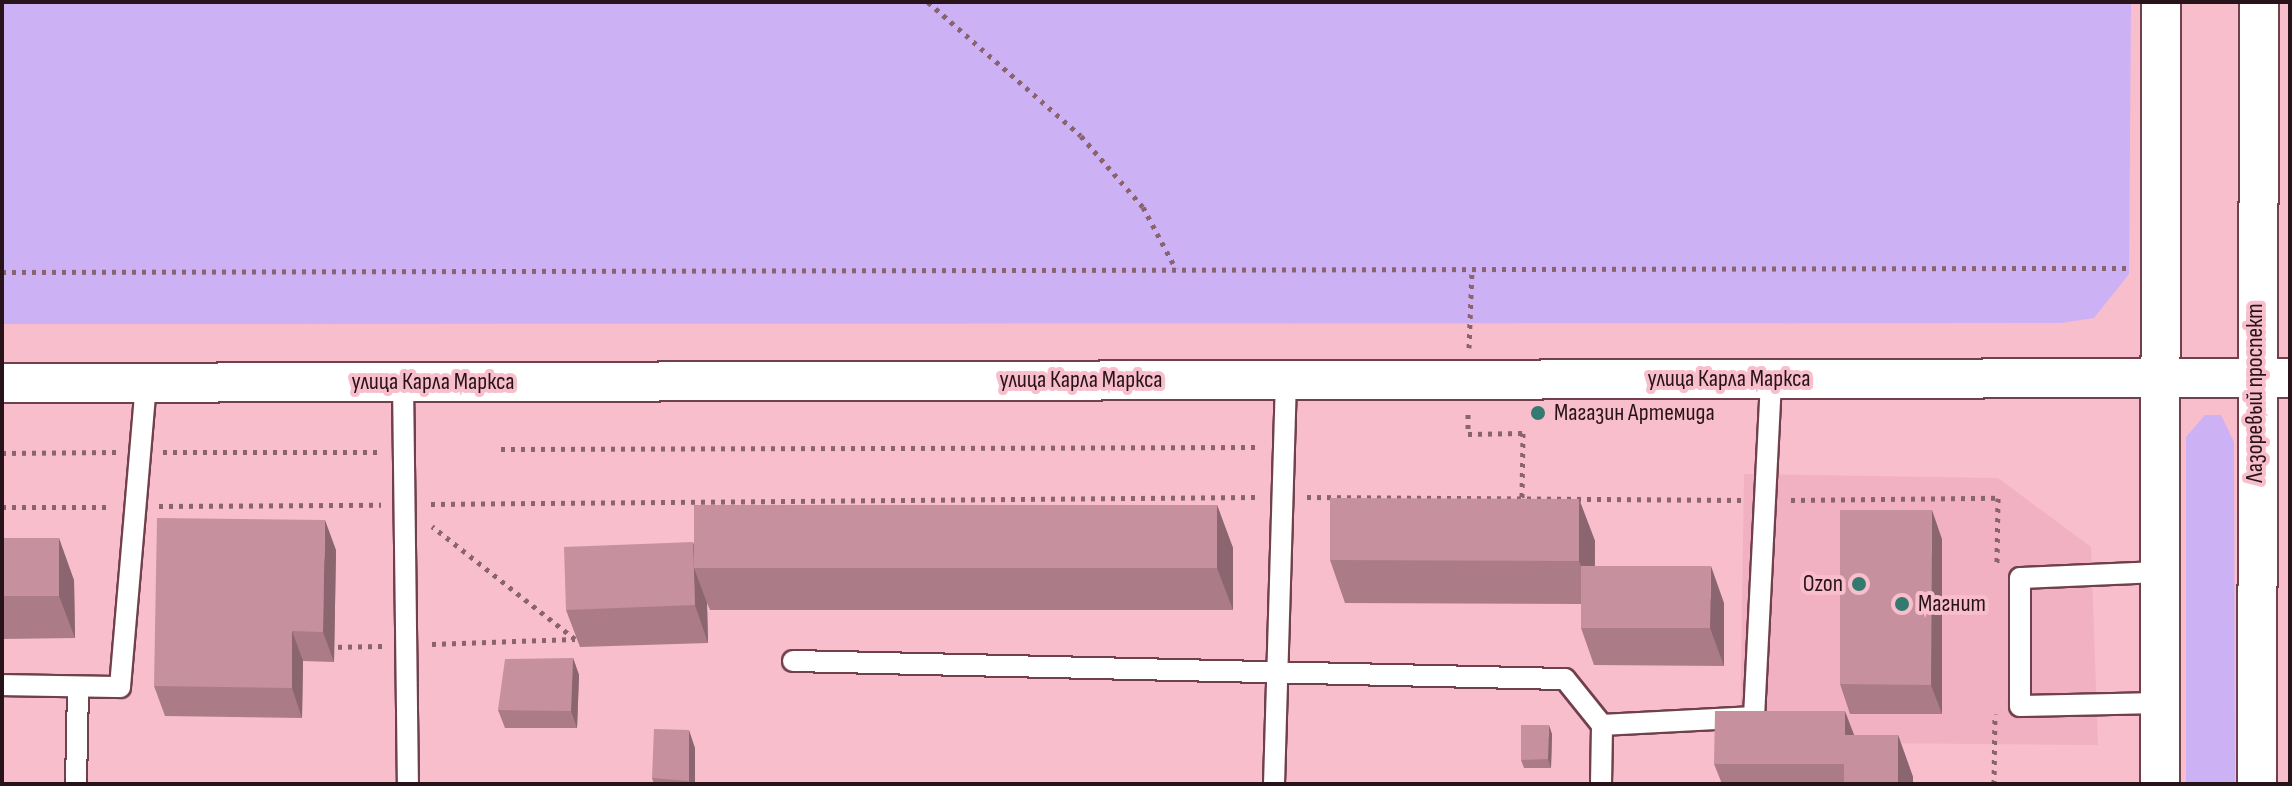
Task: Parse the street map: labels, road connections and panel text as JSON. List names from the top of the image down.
{
  "streets": {
    "street": ["улица Карла Маркса", "Лазоревый проспект"]
  },
  "crossings": [
    ["улица Карла Маркса", "Лазоревый проспект"]
  ],
  "places": ["Магазин Артемида", "Ozon", "Магнит"]
}
